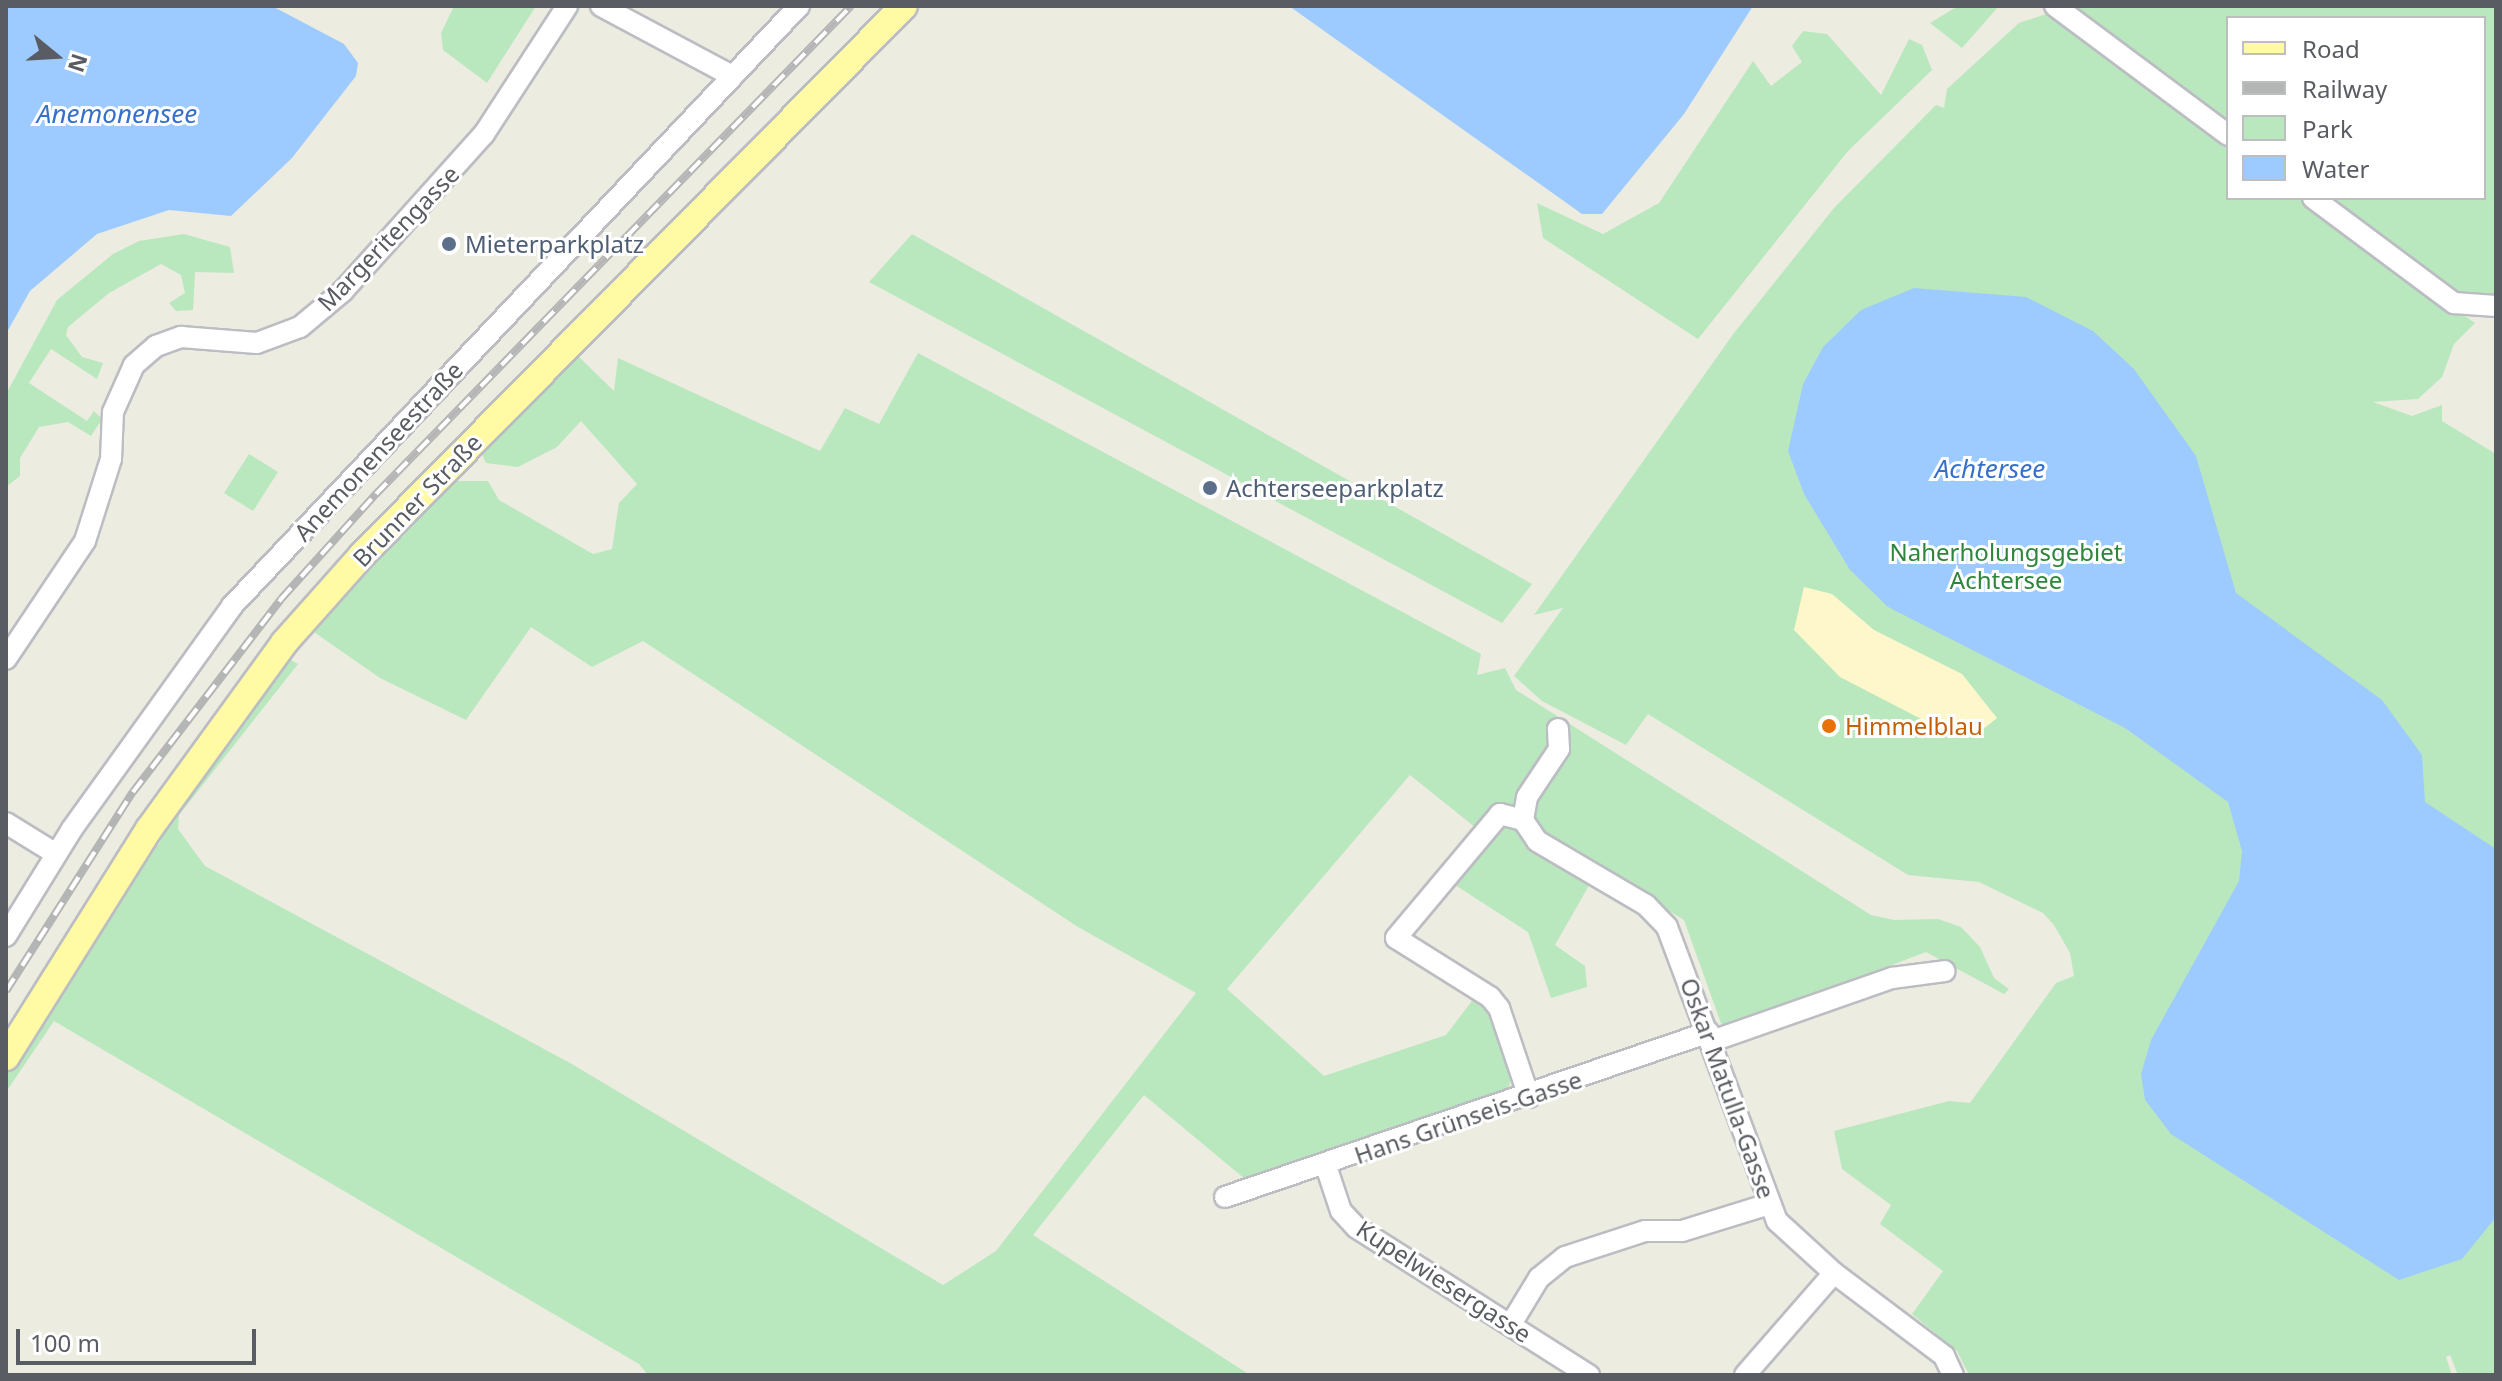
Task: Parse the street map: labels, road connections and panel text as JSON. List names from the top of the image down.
{
  "streets": {
    "main road": ["Brunner Straße"],
    "street": [
      "Margeritengasse",
      "Anemonenseestraße",
      "Oskar Matulla-Gasse",
      "Hans Grünseis-Gasse",
      "Kupelwiesergasse"
    ]
  },
  "crossings": [
    ["Oskar Matulla-Gasse", "Hans Grünseis-Gasse"],
    ["Hans Grünseis-Gasse", "Kupelwiesergasse"]
  ],
  "water": ["Anemonensee", "Achtersee"],
  "parks": ["Naherholungsgebiet Achtersee"],
  "places": ["Mieterparkplatz", "Achterseeparkplatz", "Himmelblau"],
  "legend": [
    "Road",
    "Railway",
    "Park",
    "Water"
  ],
  "scale_bar": "100 m",
  "north": "right"
}
